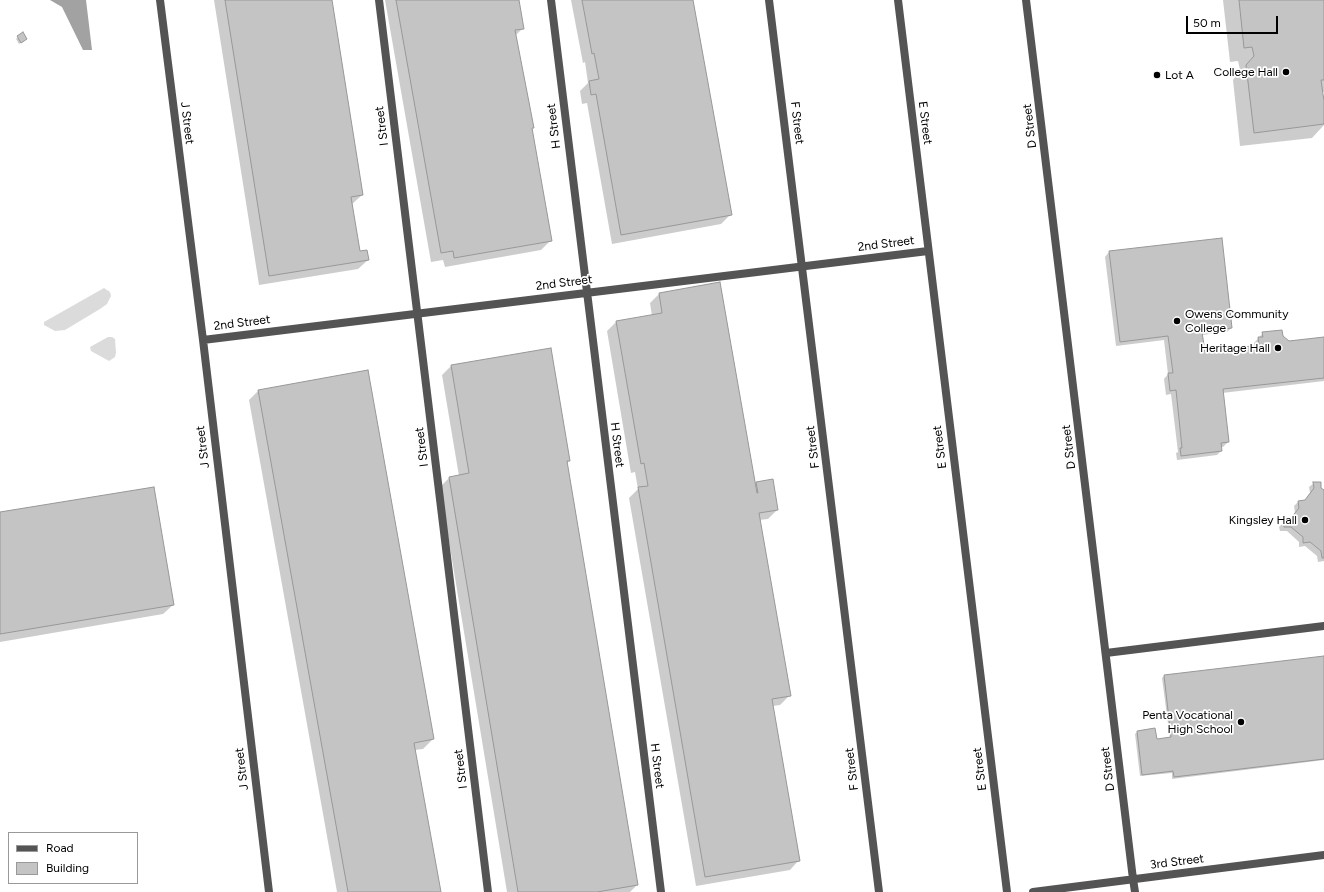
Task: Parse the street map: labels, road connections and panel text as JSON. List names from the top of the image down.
{
  "streets": {
    "street": [
      "J Street",
      "F Street",
      "E Street",
      "I Street",
      "H Street",
      "D Street",
      "2nd Street",
      "3rd Street"
    ]
  },
  "crossings": [
    ["J Street", "2nd Street"],
    ["F Street", "2nd Street"],
    ["E Street", "2nd Street"],
    ["I Street", "2nd Street"],
    ["H Street", "2nd Street"],
    ["D Street", "3rd Street"]
  ],
  "places": [
    "College Hall",
    "Lot A",
    "Owens Community College",
    "Heritage Hall",
    "Kingsley Hall",
    "Penta Vocational High School"
  ],
  "legend": ["Road", "Building"],
  "scale_bar": "50 m"
}
